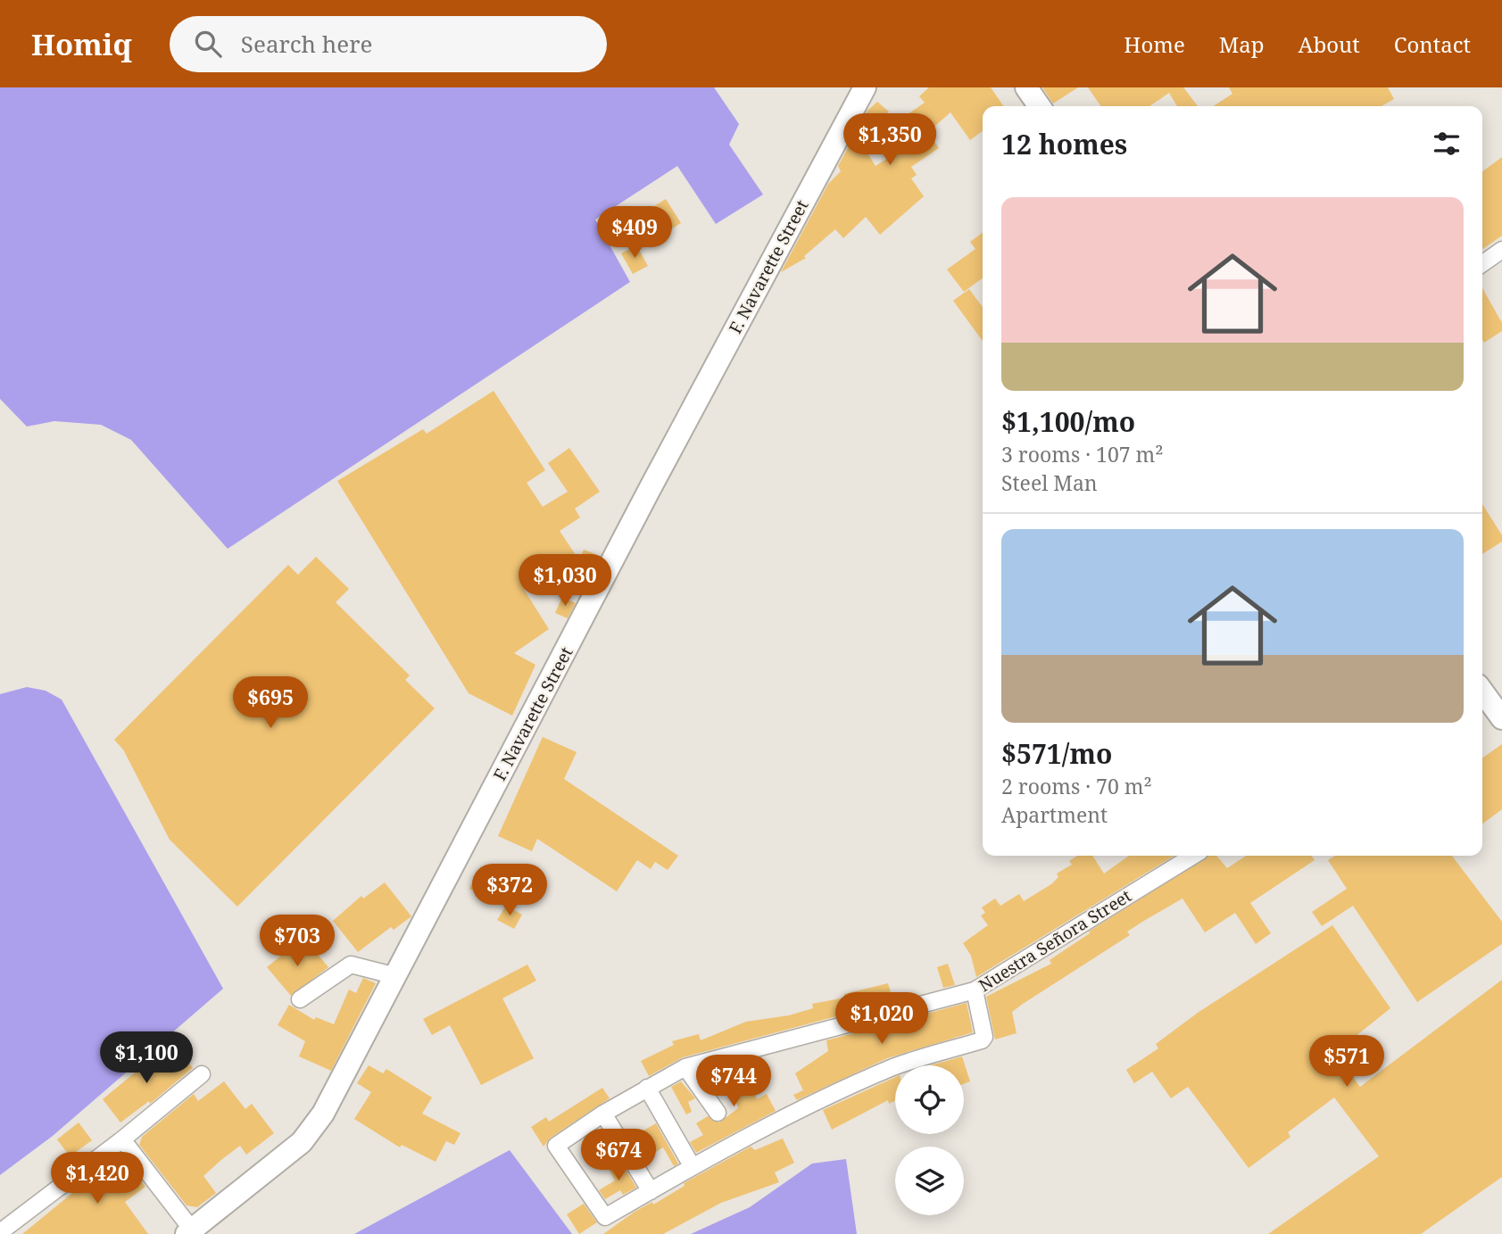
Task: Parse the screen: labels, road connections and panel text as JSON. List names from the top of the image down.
{
  "streets": {
    "main road": ["F. Navarette Street"],
    "street": ["Nuestra Señora Street"]
  },
  "page": {
    "header": "Homiq",
    "search": "Search here",
    "nav": [
      "Home",
      "Map",
      "About",
      "Contact"
    ],
    "heading": "12 homes",
    "price": [
      "$1,350",
      "$409",
      "$1,030",
      "$695",
      "$372",
      "$703",
      "$1,020",
      "$1,100",
      "$571",
      "$744",
      "$674",
      "$1,420"
    ],
    "list": [
      {
        "name": "$1,100/mo",
        "note": "3 rooms · 107 m² · Steel Man"
      },
      {
        "name": "$571/mo",
        "note": "2 rooms · 70 m² · Apartment"
      }
    ]
  }
}
